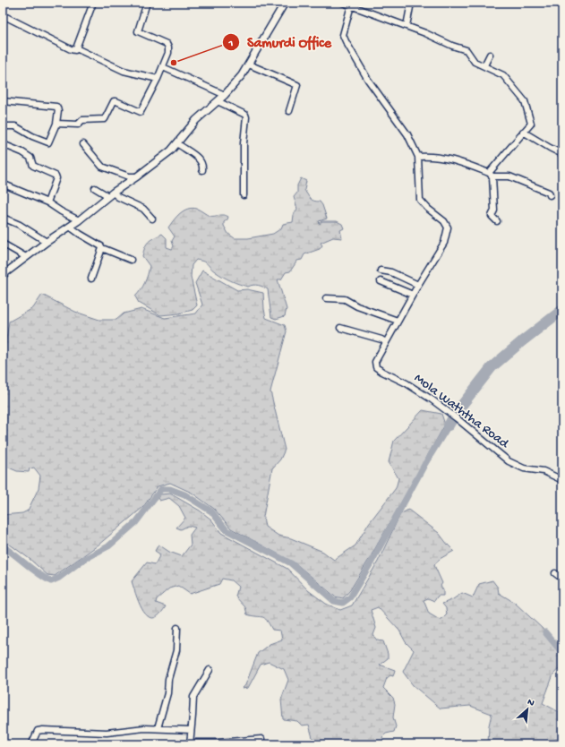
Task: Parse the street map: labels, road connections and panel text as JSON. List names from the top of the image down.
{
  "streets": {
    "street": ["Mola Waththa Road"]
  },
  "places": ["Samurdi Office"],
  "north": "top right"
}
